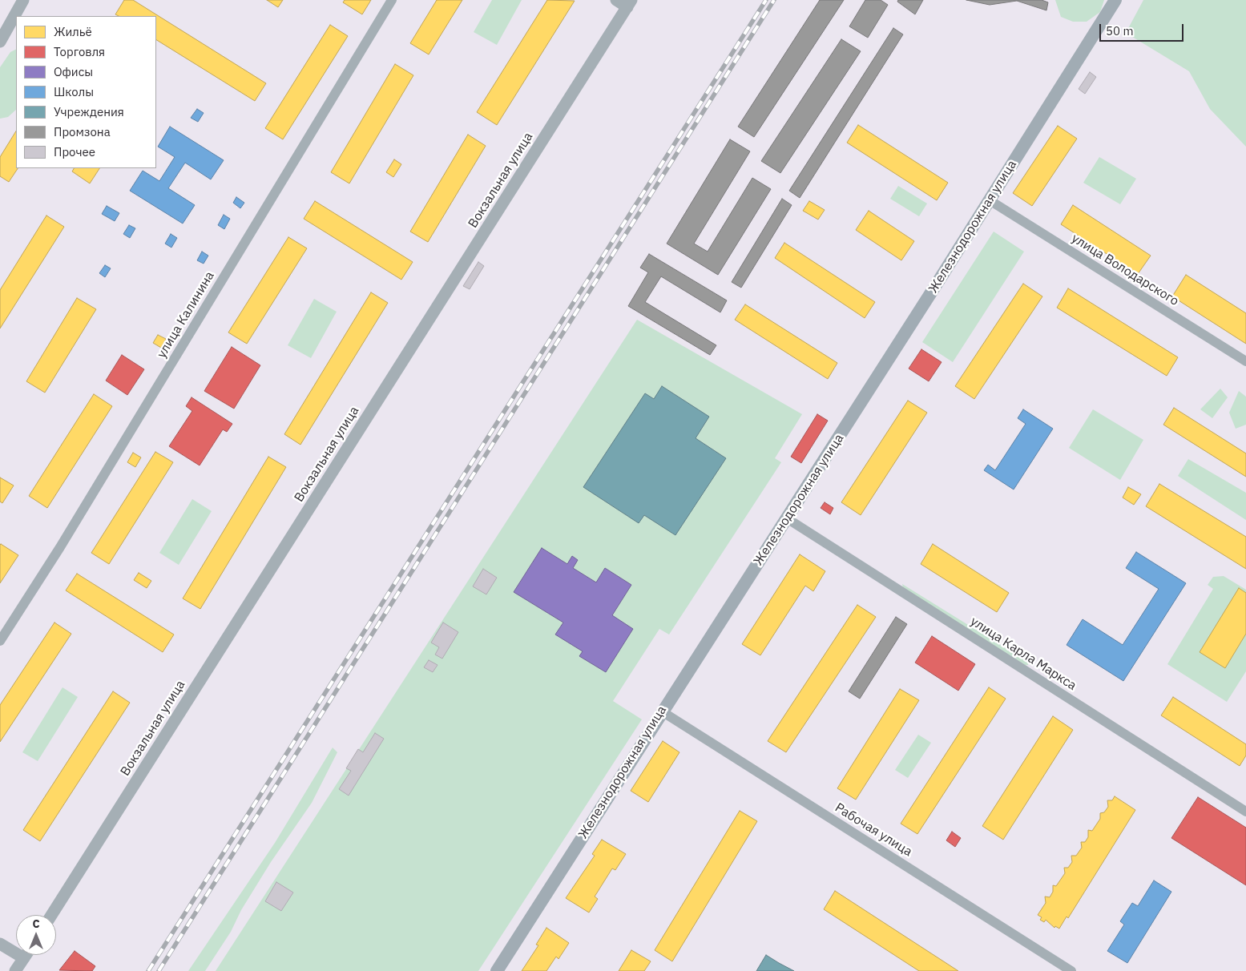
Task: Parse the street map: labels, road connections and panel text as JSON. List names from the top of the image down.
{
  "streets": {
    "main road": ["Железнодорожная улица"],
    "street": [
      "Вокзальная улица",
      "улица Володарского",
      "улица Калинина",
      "улица Карла Маркса",
      "Рабочая улица"
    ]
  },
  "crossings": [
    ["Железнодорожная улица", "улица Володарского"],
    ["Железнодорожная улица", "улица Карла Маркса"],
    ["Железнодорожная улица", "Рабочая улица"]
  ],
  "legend": [
    "Жильё",
    "Торговля",
    "Офисы",
    "Школы",
    "Учреждения",
    "Промзона",
    "Прочее"
  ],
  "scale_bar": "50 m",
  "north": "top"
}
